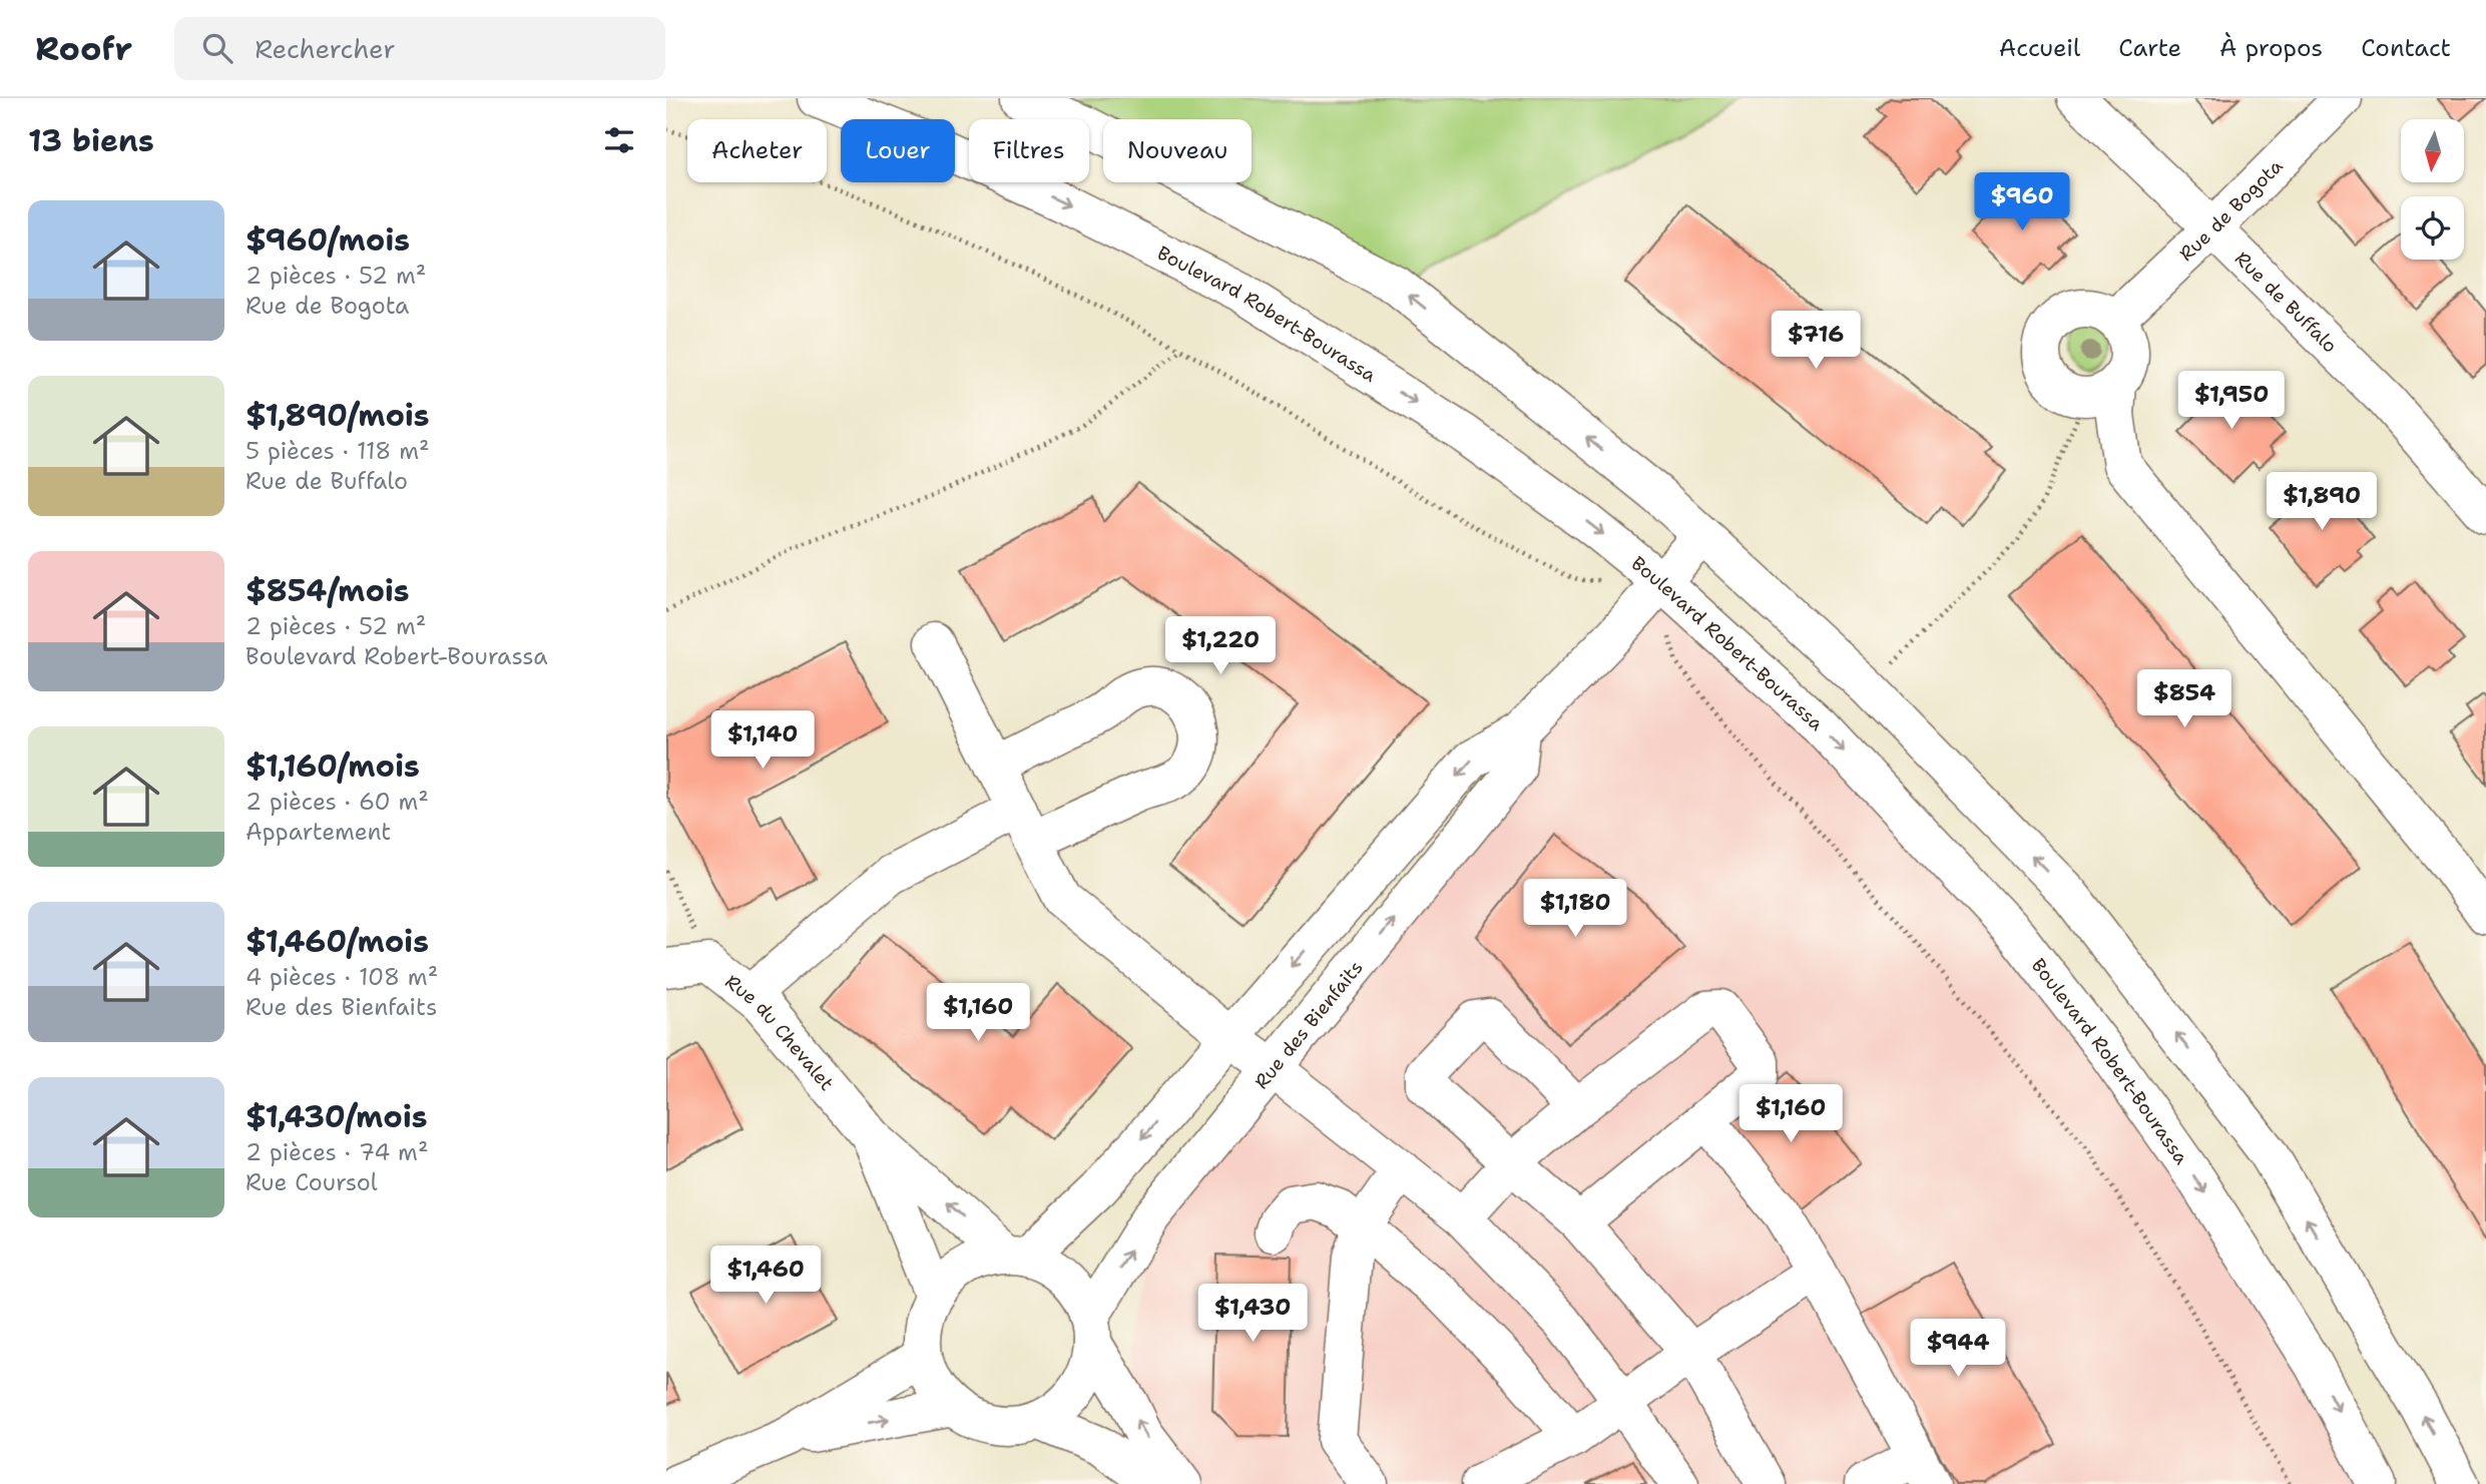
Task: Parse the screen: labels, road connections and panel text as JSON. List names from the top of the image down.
{
  "streets": {
    "main road": [
      "Rue de Bogota",
      "Rue de Buffalo",
      "Boulevard Robert-Bourassa",
      "Rue des Bienfaits",
      "Rue du Chevalet"
    ]
  },
  "crossings": [
    ["Rue de Bogota", "Rue de Buffalo"],
    ["Rue des Bienfaits", "Rue du Chevalet"]
  ],
  "north": "bottom",
  "page": {
    "header": "Roofr",
    "search": "Rechercher",
    "nav": [
      "Accueil",
      "Carte",
      "À propos",
      "Contact"
    ],
    "heading": "13 biens",
    "chip": [
      "Acheter",
      "Louer",
      "Filtres",
      "Nouveau"
    ],
    "price": [
      "$960",
      "$716",
      "$1,950",
      "$1,890",
      "$1,220",
      "$854",
      "$1,140",
      "$1,180",
      "$1,160",
      "$1,160",
      "$1,460",
      "$1,430",
      "$944"
    ],
    "list": [
      {
        "name": "$960/mois",
        "note": "2 pièces · 52 m² · Rue de Bogota"
      },
      {
        "name": "$1,890/mois",
        "note": "5 pièces · 118 m² · Rue de Buffalo"
      },
      {
        "name": "$854/mois",
        "note": "2 pièces · 52 m² · Boulevard Robert-Bourassa"
      },
      {
        "name": "$1,160/mois",
        "note": "2 pièces · 60 m² · Appartement"
      },
      {
        "name": "$1,460/mois",
        "note": "4 pièces · 108 m² · Rue des Bienfaits"
      },
      {
        "name": "$1,430/mois",
        "note": "2 pièces · 74 m² · Rue Coursol"
      }
    ]
  }
}
